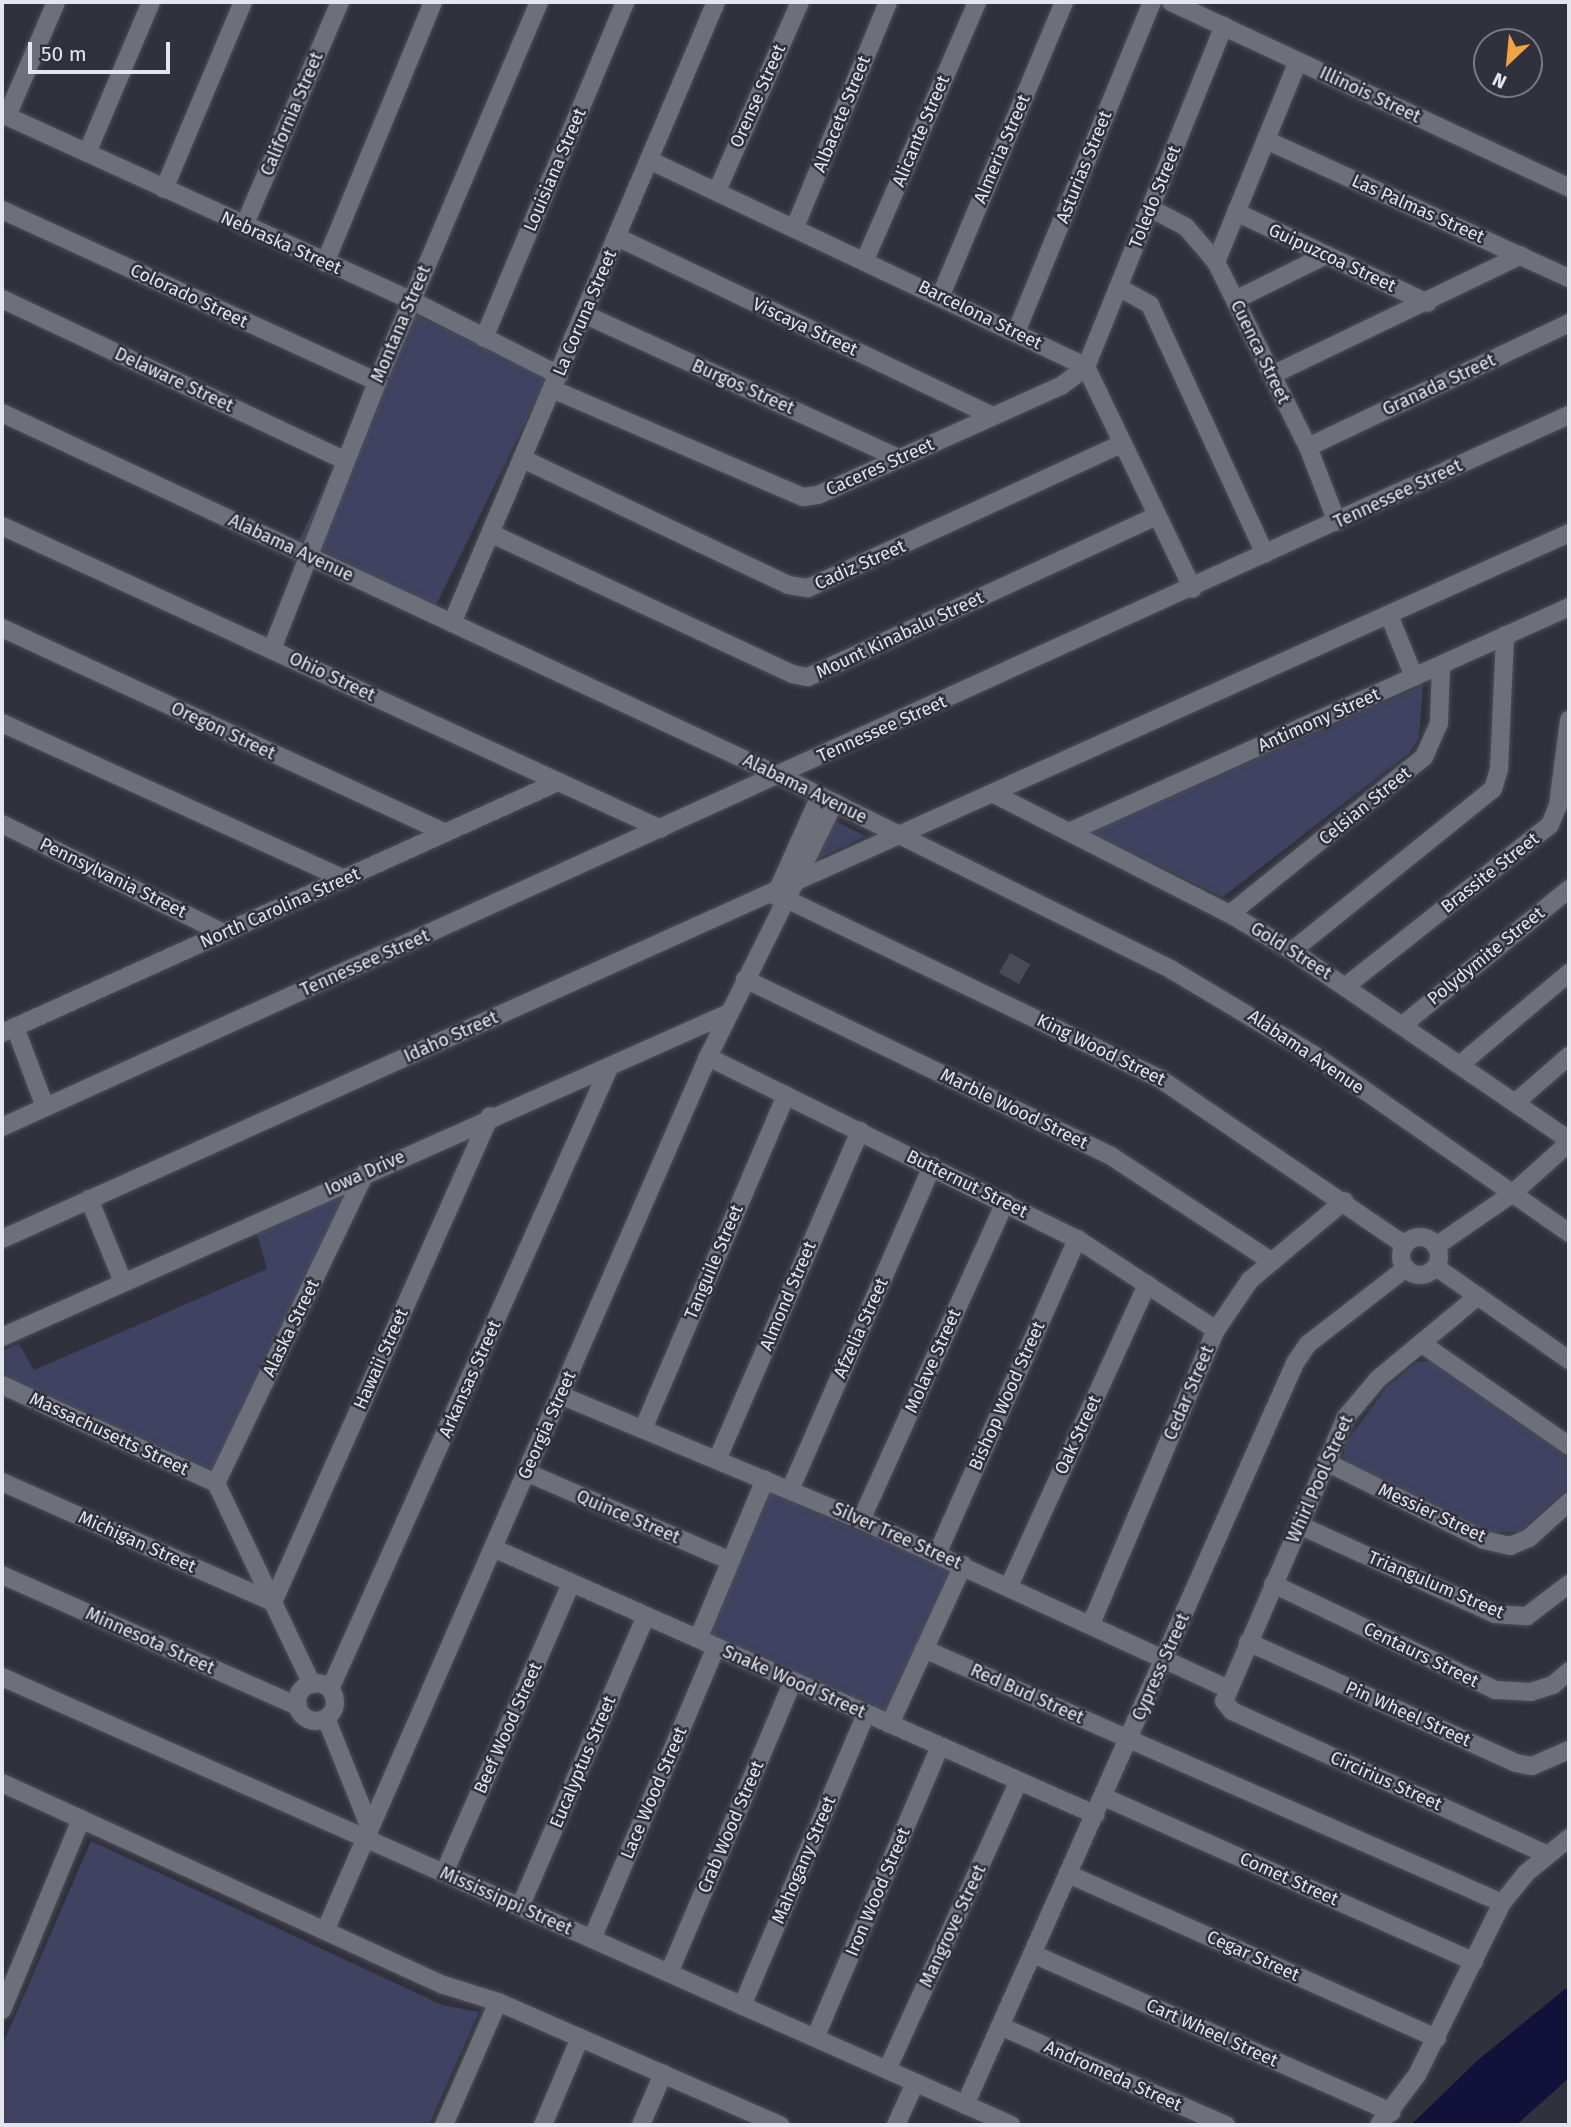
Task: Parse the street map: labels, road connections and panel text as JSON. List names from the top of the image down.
{
  "streets": {
    "street": [
      "Illinois Street",
      "Orense Street",
      "California Street",
      "Albacete Street",
      "Alicante Street",
      "Almeria Street",
      "Asturias Street",
      "Louisiana Street",
      "Toledo Street",
      "Las Palmas Street",
      "Nebraska Street",
      "Guipuzcoa Street",
      "Colorado Street",
      "La Coruna Street",
      "Barcelona Street",
      "Montana Street",
      "Viscaya Street",
      "Cuenca Street",
      "Delaware Street",
      "Granada Street",
      "Burgos Street",
      "Caceres Street",
      "Tennessee Street",
      "Alabama Avenue",
      "Cadiz Street",
      "Mount Kinabalu Street",
      "Ohio Street",
      "Antimony Street",
      "Oregon Street",
      "Celsian Street",
      "Brassite Street",
      "Pennsylvania Street",
      "North Carolina Street",
      "Gold Street",
      "Polydymite Street",
      "Idaho Street",
      "King Wood Street",
      "Marble Wood Street",
      "Iowa Drive",
      "Butternut Street",
      "Tanguile Street",
      "Almond Street",
      "Alaska Street",
      "Afzelia Street",
      "Hawaii Street",
      "Molave Street",
      "Arkansas Street",
      "Cedar Street",
      "Bishop Wood Street",
      "Georgia Street",
      "Massachusetts Street",
      "Oak Street",
      "Whirl Pool Street",
      "Messier Street",
      "Quince Street",
      "Silver Tree Street",
      "Michigan Street",
      "Triangulum Street",
      "Minnesota Street",
      "Centaurs Street",
      "Cypress Street",
      "Snake Wood Street",
      "Red Bud Street",
      "Pin Wheel Street",
      "Beef Wood Street",
      "Eucalyptus Street",
      "Circirius Street",
      "Lace Wood Street",
      "Crab Wood Street",
      "Mahogany Street",
      "Comet Street",
      "Iron Wood Street",
      "Mississippi Street",
      "Mangrove Street",
      "Cegar Street",
      "Cart Wheel Street",
      "Andromeda Street"
    ]
  },
  "crossings": [
    ["Illinois Street", "Toledo Street"],
    ["Orense Street", "Barcelona Street"],
    ["California Street", "Nebraska Street"],
    ["Albacete Street", "Barcelona Street"],
    ["Alicante Street", "Barcelona Street"],
    ["Almeria Street", "Barcelona Street"],
    ["Asturias Street", "Barcelona Street"],
    ["Louisiana Street", "Nebraska Street"],
    ["Toledo Street", "Barcelona Street"],
    ["Toledo Street", "Cuenca Street"],
    ["Toledo Street", "Caceres Street"],
    ["Nebraska Street", "La Coruna Street"],
    ["Nebraska Street", "Montana Street"],
    ["Nebraska Street", "Caceres Street"],
    ["Colorado Street", "Montana Street"],
    ["La Coruna Street", "Barcelona Street"],
    ["La Coruna Street", "Viscaya Street"],
    ["La Coruna Street", "Burgos Street"],
    ["La Coruna Street", "Caceres Street"],
    ["La Coruna Street", "Alabama Avenue"],
    ["La Coruna Street", "Cadiz Street"],
    ["La Coruna Street", "Mount Kinabalu Street"],
    ["Barcelona Street", "Caceres Street"],
    ["Montana Street", "Delaware Street"],
    ["Montana Street", "Alabama Avenue"],
    ["Montana Street", "Ohio Street"],
    ["Viscaya Street", "Caceres Street"],
    ["Cuenca Street", "Granada Street"],
    ["Cuenca Street", "Tennessee Street"],
    ["Burgos Street", "Caceres Street"],
    ["Tennessee Street", "Alabama Avenue"],
    ["Tennessee Street", "Ohio Street"],
    ["Alabama Avenue", "Idaho Street"],
    ["Alabama Avenue", "Georgia Street"],
    ["Ohio Street", "North Carolina Street"],
    ["Antimony Street", "Celsian Street"],
    ["Antimony Street", "Gold Street"],
    ["Oregon Street", "North Carolina Street"],
    ["Celsian Street", "Gold Street"],
    ["Brassite Street", "Gold Street"],
    ["Pennsylvania Street", "North Carolina Street"],
    ["Gold Street", "Polydymite Street"],
    ["Gold Street", "Idaho Street"],
    ["Idaho Street", "King Wood Street"],
    ["Idaho Street", "Georgia Street"],
    ["King Wood Street", "Cedar Street"],
    ["King Wood Street", "Georgia Street"],
    ["King Wood Street", "Cypress Street"],
    ["Marble Wood Street", "Cedar Street"],
    ["Marble Wood Street", "Georgia Street"],
    ["Iowa Drive", "Alaska Street"],
    ["Iowa Drive", "Hawaii Street"],
    ["Iowa Drive", "Arkansas Street"],
    ["Iowa Drive", "Georgia Street"],
    ["Butternut Street", "Tanguile Street"],
    ["Butternut Street", "Almond Street"],
    ["Butternut Street", "Afzelia Street"],
    ["Butternut Street", "Molave Street"],
    ["Butternut Street", "Cedar Street"],
    ["Butternut Street", "Bishop Wood Street"],
    ["Butternut Street", "Georgia Street"],
    ["Butternut Street", "Oak Street"],
    ["Tanguile Street", "Silver Tree Street"],
    ["Almond Street", "Silver Tree Street"],
    ["Alaska Street", "Massachusetts Street"],
    ["Afzelia Street", "Silver Tree Street"],
    ["Hawaii Street", "Michigan Street"],
    ["Molave Street", "Silver Tree Street"],
    ["Arkansas Street", "Minnesota Street"],
    ["Cedar Street", "Silver Tree Street"],
    ["Bishop Wood Street", "Silver Tree Street"],
    ["Georgia Street", "Quince Street"],
    ["Georgia Street", "Silver Tree Street"],
    ["Georgia Street", "Snake Wood Street"],
    ["Georgia Street", "Mississippi Street"],
    ["Oak Street", "Silver Tree Street"],
    ["Whirl Pool Street", "Messier Street"],
    ["Whirl Pool Street", "Silver Tree Street"],
    ["Whirl Pool Street", "Triangulum Street"],
    ["Whirl Pool Street", "Centaurs Street"],
    ["Whirl Pool Street", "Pin Wheel Street"],
    ["Whirl Pool Street", "Circirius Street"],
    ["Silver Tree Street", "Cypress Street"],
    ["Silver Tree Street", "Circirius Street"],
    ["Cypress Street", "Snake Wood Street"],
    ["Cypress Street", "Red Bud Street"],
    ["Cypress Street", "Comet Street"],
    ["Cypress Street", "Mississippi Street"],
    ["Cypress Street", "Cegar Street"],
    ["Cypress Street", "Cart Wheel Street"],
    ["Cypress Street", "Andromeda Street"],
    ["Snake Wood Street", "Beef Wood Street"],
    ["Snake Wood Street", "Eucalyptus Street"],
    ["Snake Wood Street", "Lace Wood Street"],
    ["Snake Wood Street", "Crab Wood Street"],
    ["Snake Wood Street", "Mahogany Street"],
    ["Snake Wood Street", "Iron Wood Street"],
    ["Snake Wood Street", "Mangrove Street"],
    ["Beef Wood Street", "Mississippi Street"],
    ["Eucalyptus Street", "Mississippi Street"],
    ["Lace Wood Street", "Mississippi Street"],
    ["Crab Wood Street", "Mississippi Street"],
    ["Mahogany Street", "Mississippi Street"],
    ["Iron Wood Street", "Mississippi Street"],
    ["Mississippi Street", "Mangrove Street"]
  ],
  "scale_bar": "50 m",
  "north": "bottom left"
}
